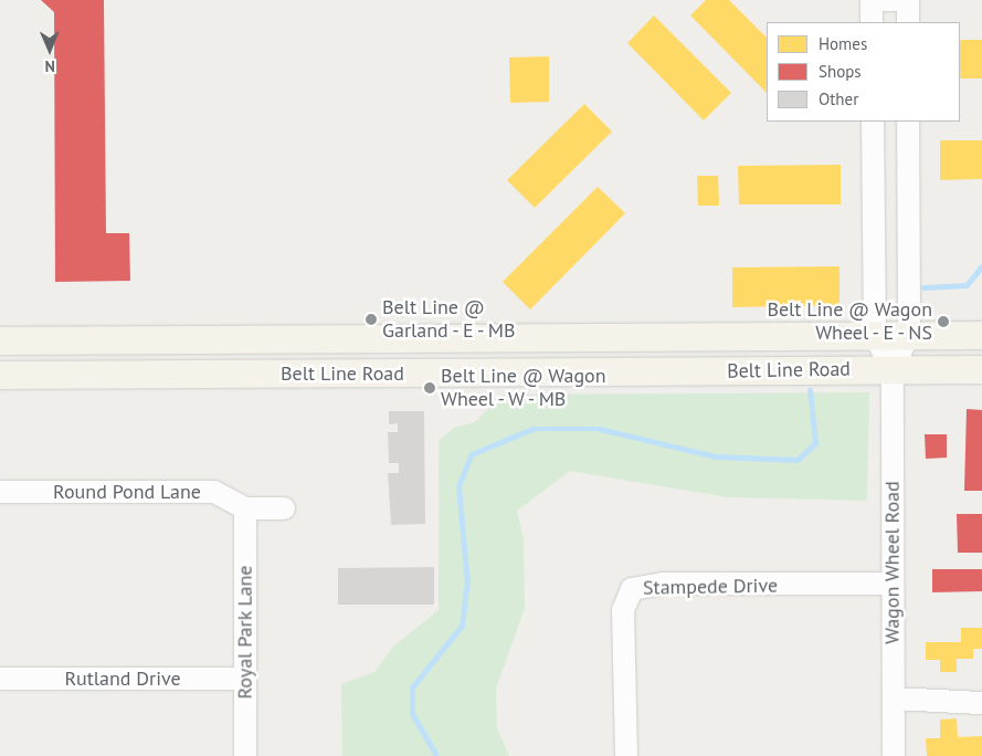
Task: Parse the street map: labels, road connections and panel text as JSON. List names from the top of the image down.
{
  "streets": {
    "main road": ["Belt Line Road"],
    "street": [
      "Round Pond Lane",
      "Wagon Wheel Road",
      "Stampede Drive",
      "Royal Park Lane",
      "Rutland Drive"
    ]
  },
  "crossings": [
    ["Belt Line Road", "Wagon Wheel Road"],
    ["Round Pond Lane", "Royal Park Lane"],
    ["Wagon Wheel Road", "Stampede Drive"],
    ["Royal Park Lane", "Rutland Drive"]
  ],
  "places": ["Belt Line @ Garland - E - MB", "Belt Line @ Wagon Wheel - E - NS", "Belt Line @ Wagon Wheel - W - MB"],
  "legend": ["Homes", "Shops", "Other"],
  "north": "bottom"
}
